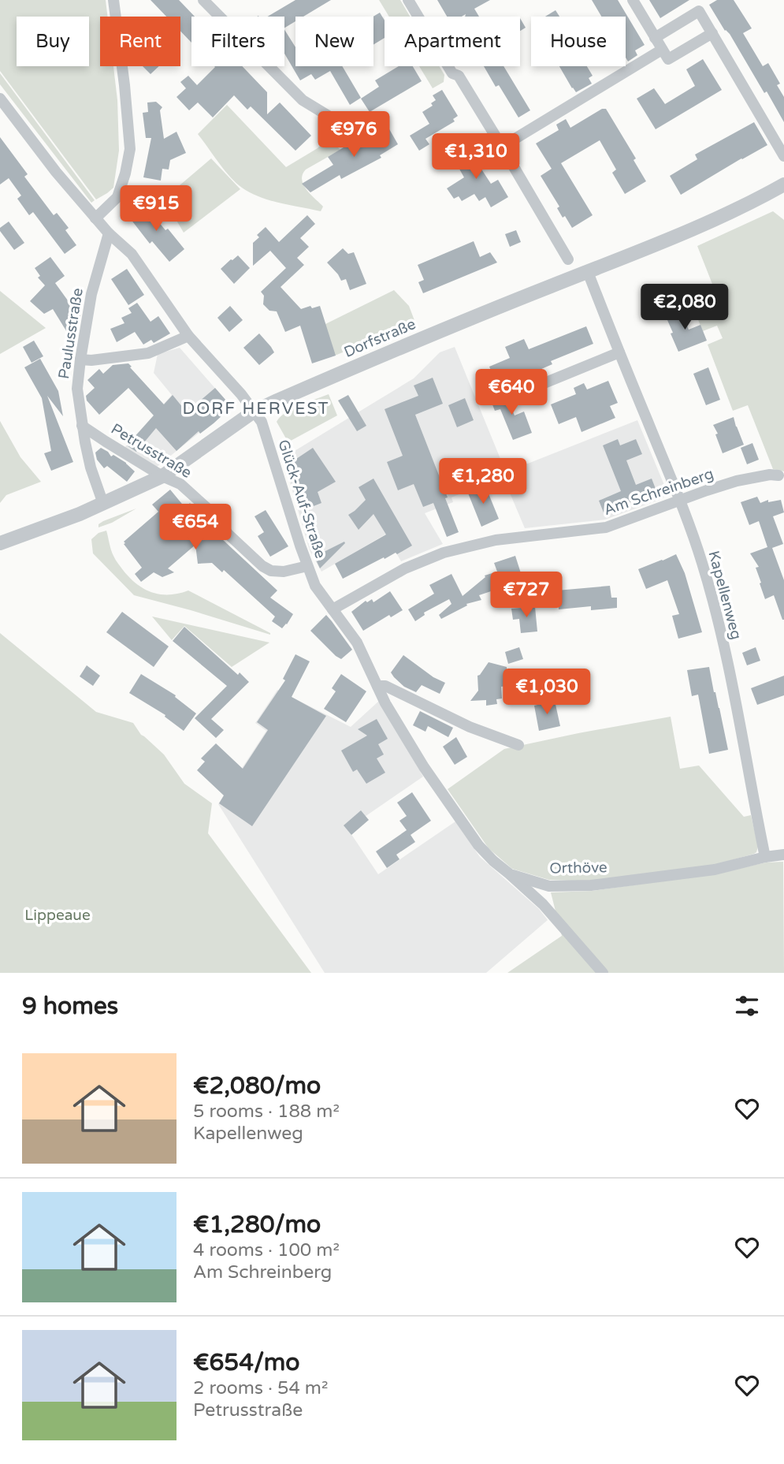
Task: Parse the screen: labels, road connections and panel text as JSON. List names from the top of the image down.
{
  "streets": {
    "street": [
      "Paulusstraße",
      "Dorfstraße",
      "Petrusstraße",
      "Am Schreinberg",
      "Glück-Auf-Straße",
      "Kapellenweg",
      "Orthöve"
    ]
  },
  "crossings": [
    ["Paulusstraße", "Dorfstraße"],
    ["Paulusstraße", "Petrusstraße"],
    ["Paulusstraße", "Glück-Auf-Straße"],
    ["Dorfstraße", "Petrusstraße"],
    ["Dorfstraße", "Glück-Auf-Straße"],
    ["Dorfstraße", "Kapellenweg"],
    ["Petrusstraße", "Glück-Auf-Straße"],
    ["Am Schreinberg", "Glück-Auf-Straße"],
    ["Am Schreinberg", "Kapellenweg"],
    ["Glück-Auf-Straße", "Orthöve"],
    ["Kapellenweg", "Orthöve"]
  ],
  "districts": ["DORF HERVEST"],
  "parks": ["Lippeaue"],
  "page": {
    "chip": [
      "Buy",
      "Rent",
      "Filters",
      "New",
      "Apartment",
      "House"
    ],
    "price": [
      "€976",
      "€1,310",
      "€915",
      "€2,080",
      "€640",
      "€1,280",
      "€654",
      "€727",
      "€1,030"
    ],
    "heading": "9 homes",
    "list": [
      {
        "name": "€2,080/mo",
        "note": "5 rooms · 188 m² · Kapellenweg"
      },
      {
        "name": "€1,280/mo",
        "note": "4 rooms · 100 m² · Am Schreinberg"
      },
      {
        "name": "€654/mo",
        "note": "2 rooms · 54 m² · Petrusstraße"
      }
    ]
  }
}
